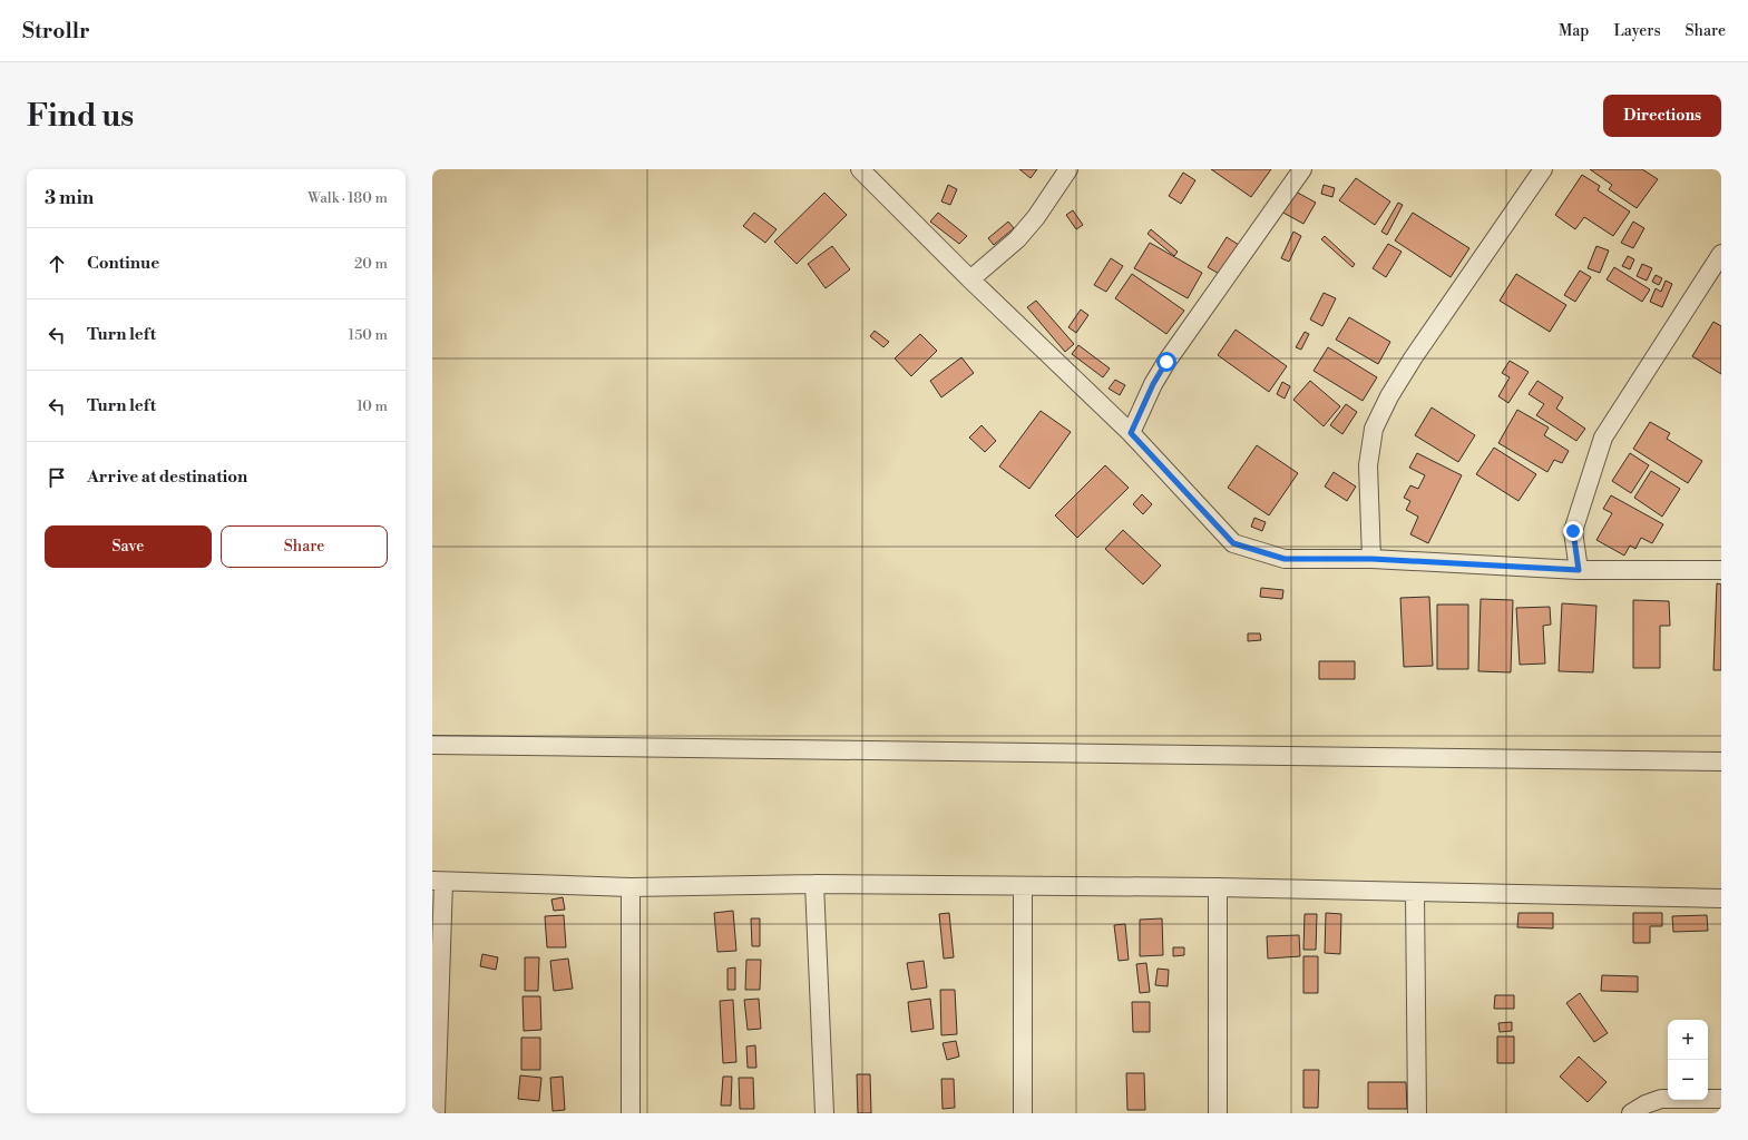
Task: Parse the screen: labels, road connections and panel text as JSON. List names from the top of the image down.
{
  "page": {
    "header": "Strollr",
    "nav": ["Map", "Layers", "Share"],
    "buttons": [
      "Directions",
      ["Save", "Share"]
    ],
    "title": "Find us",
    "heading": ["3 min", "Walk · 180 m"],
    "list": [
      ["Continue", "20 m"],
      ["Turn left", "150 m"],
      ["Turn left", "10 m"],
      "Arrive at destination"
    ],
    "map_buttons": ["+", "−"]
  }
}
